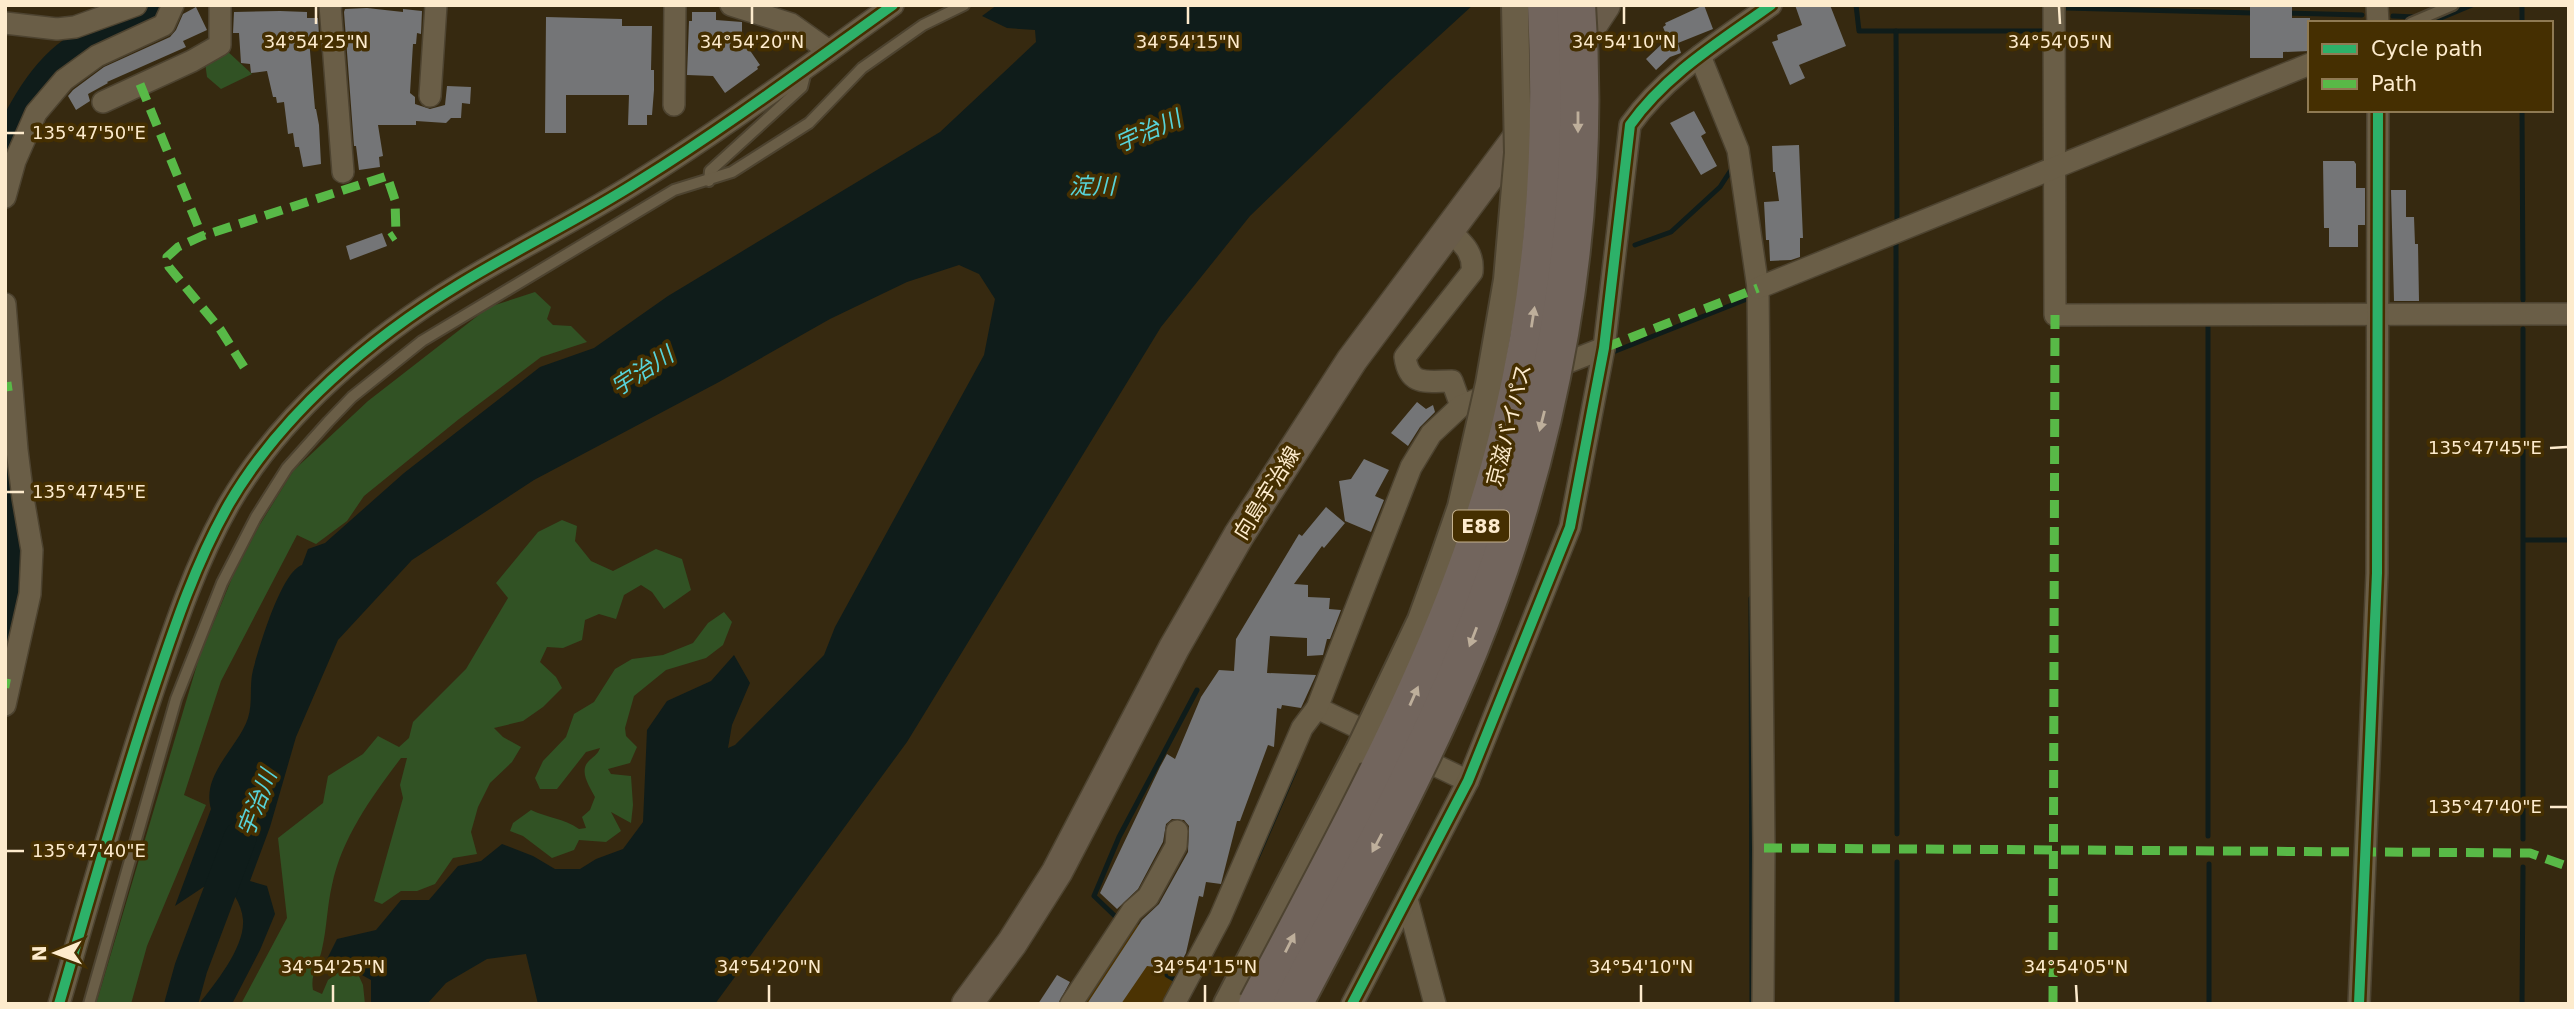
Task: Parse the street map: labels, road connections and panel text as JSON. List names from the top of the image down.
{
  "streets": {
    "highway": ["京滋バイパス", "E88"],
    "main road": ["向島宇治線"]
  },
  "water": ["宇治川", "淀川"],
  "legend": ["Cycle path", "Path"],
  "north": "left",
  "coordinates": [
    "34°54'25\"N",
    "34°54'20\"N",
    "34°54'15\"N",
    "34°54'10\"N",
    "34°54'05\"N",
    "135°47'50\"E",
    "135°47'45\"E",
    "135°47'40\"E"
  ]
}
